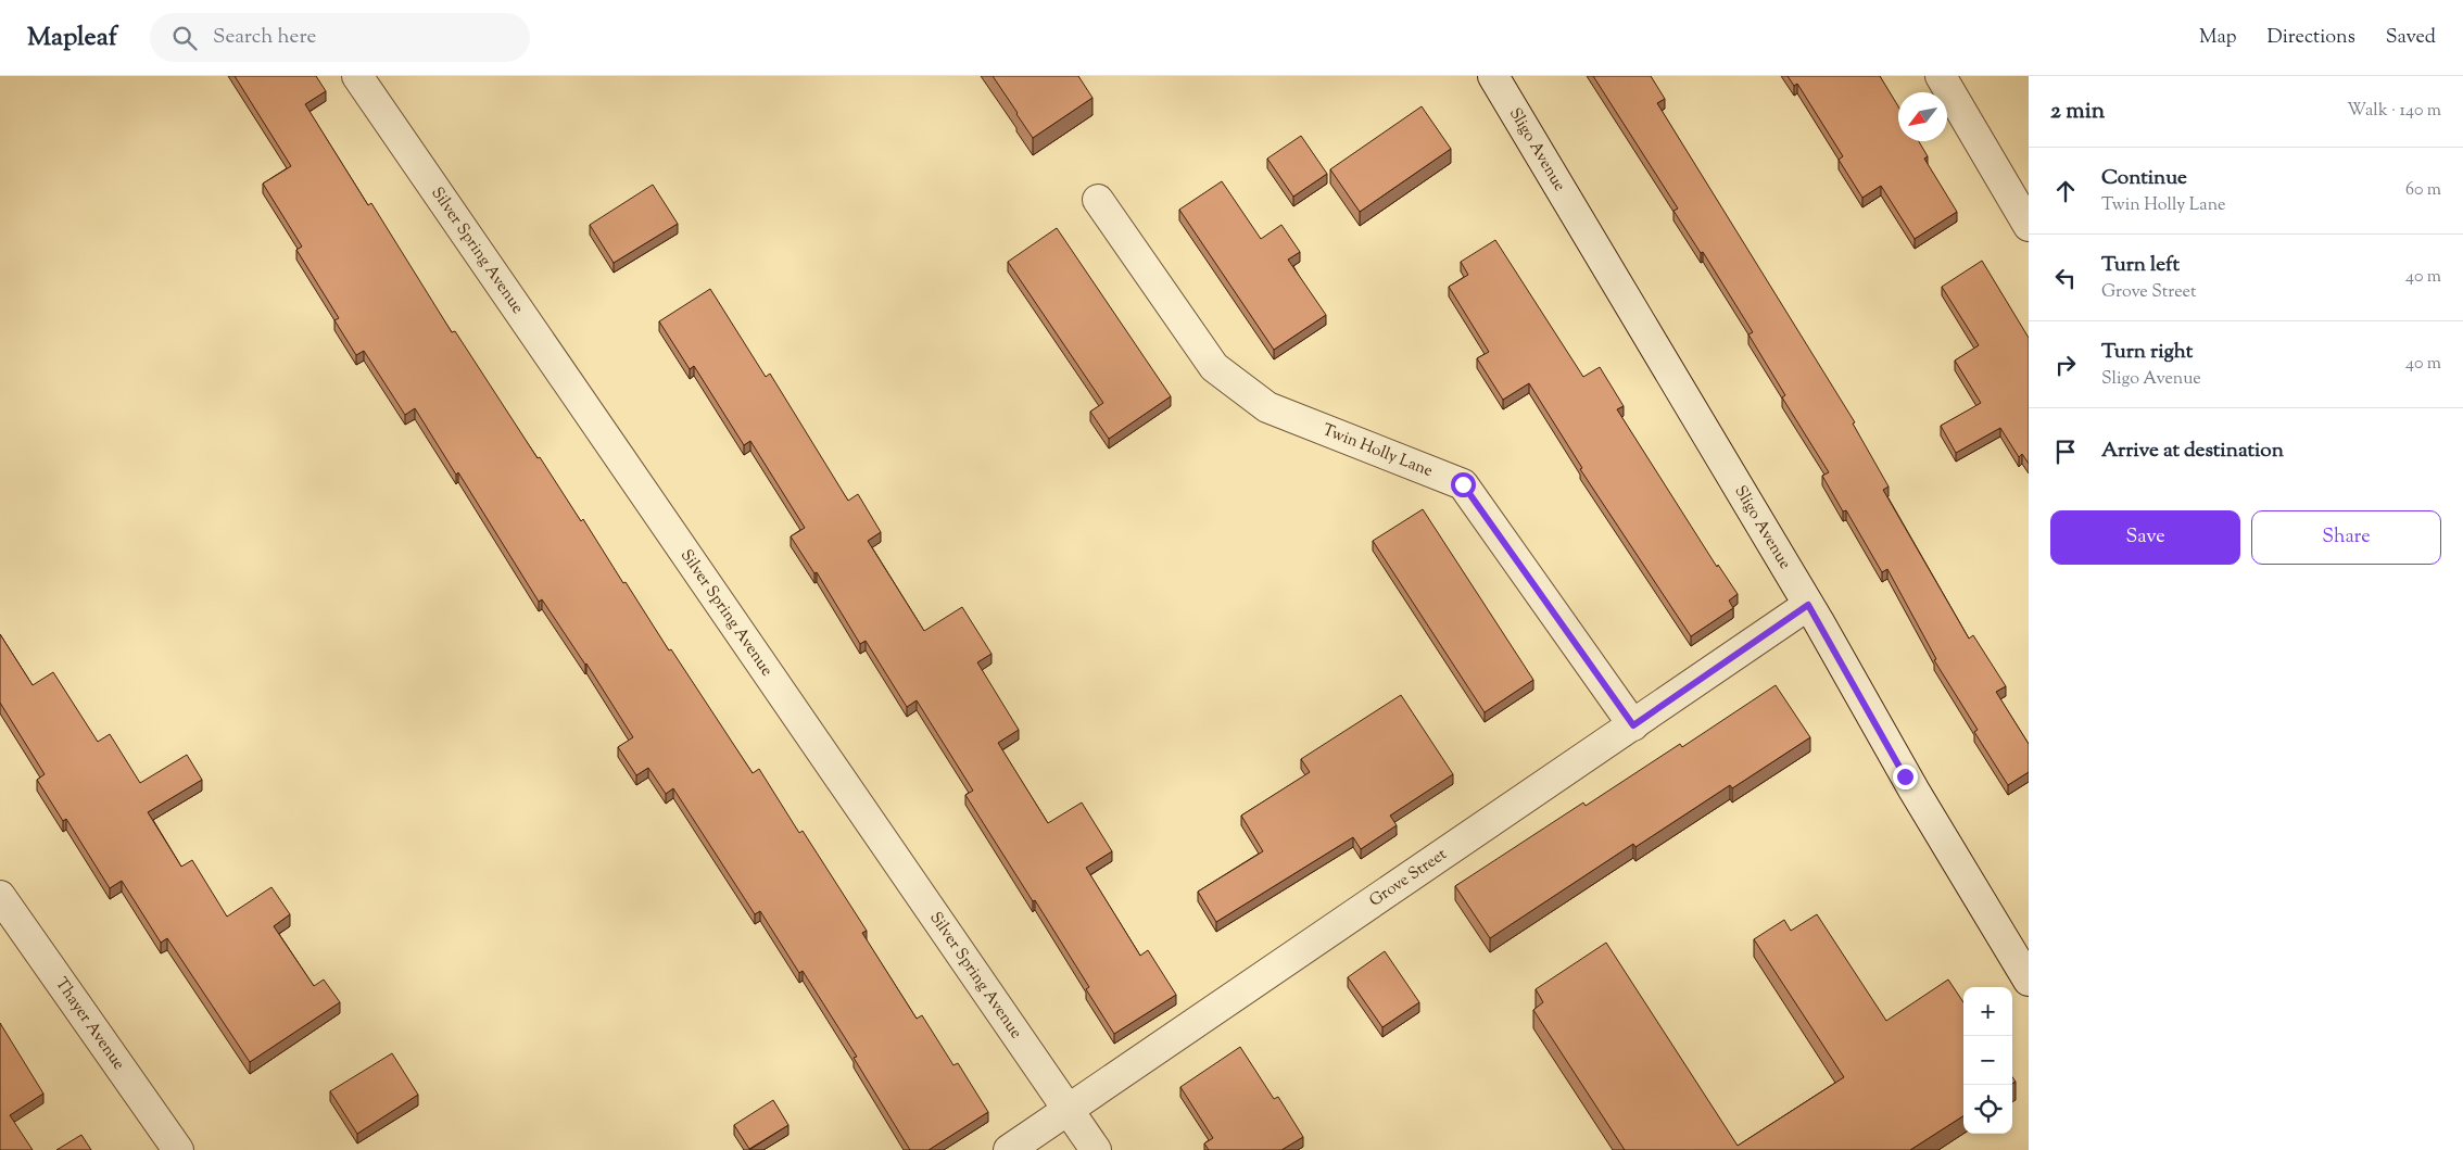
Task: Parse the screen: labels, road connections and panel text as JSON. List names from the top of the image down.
{
  "streets": {
    "street": [
      "Sligo Avenue",
      "Silver Spring Avenue",
      "Twin Holly Lane",
      "Grove Street",
      "Thayer Avenue"
    ]
  },
  "crossings": [
    ["Sligo Avenue", "Grove Street"],
    ["Silver Spring Avenue", "Grove Street"],
    ["Twin Holly Lane", "Grove Street"]
  ],
  "north": "bottom left",
  "page": {
    "header": "Mapleaf",
    "search": "Search here",
    "nav": ["Map", "Directions", "Saved"],
    "heading": ["2 min", "Walk · 140 m"],
    "list": [
      ["Continue", "Twin Holly Lane", "60 m"],
      ["Turn left", "Grove Street", "40 m"],
      ["Turn right", "Sligo Avenue", "40 m"],
      "Arrive at destination"
    ],
    "buttons": ["Save", "Share"],
    "map_buttons": ["+", "−"]
  }
}
